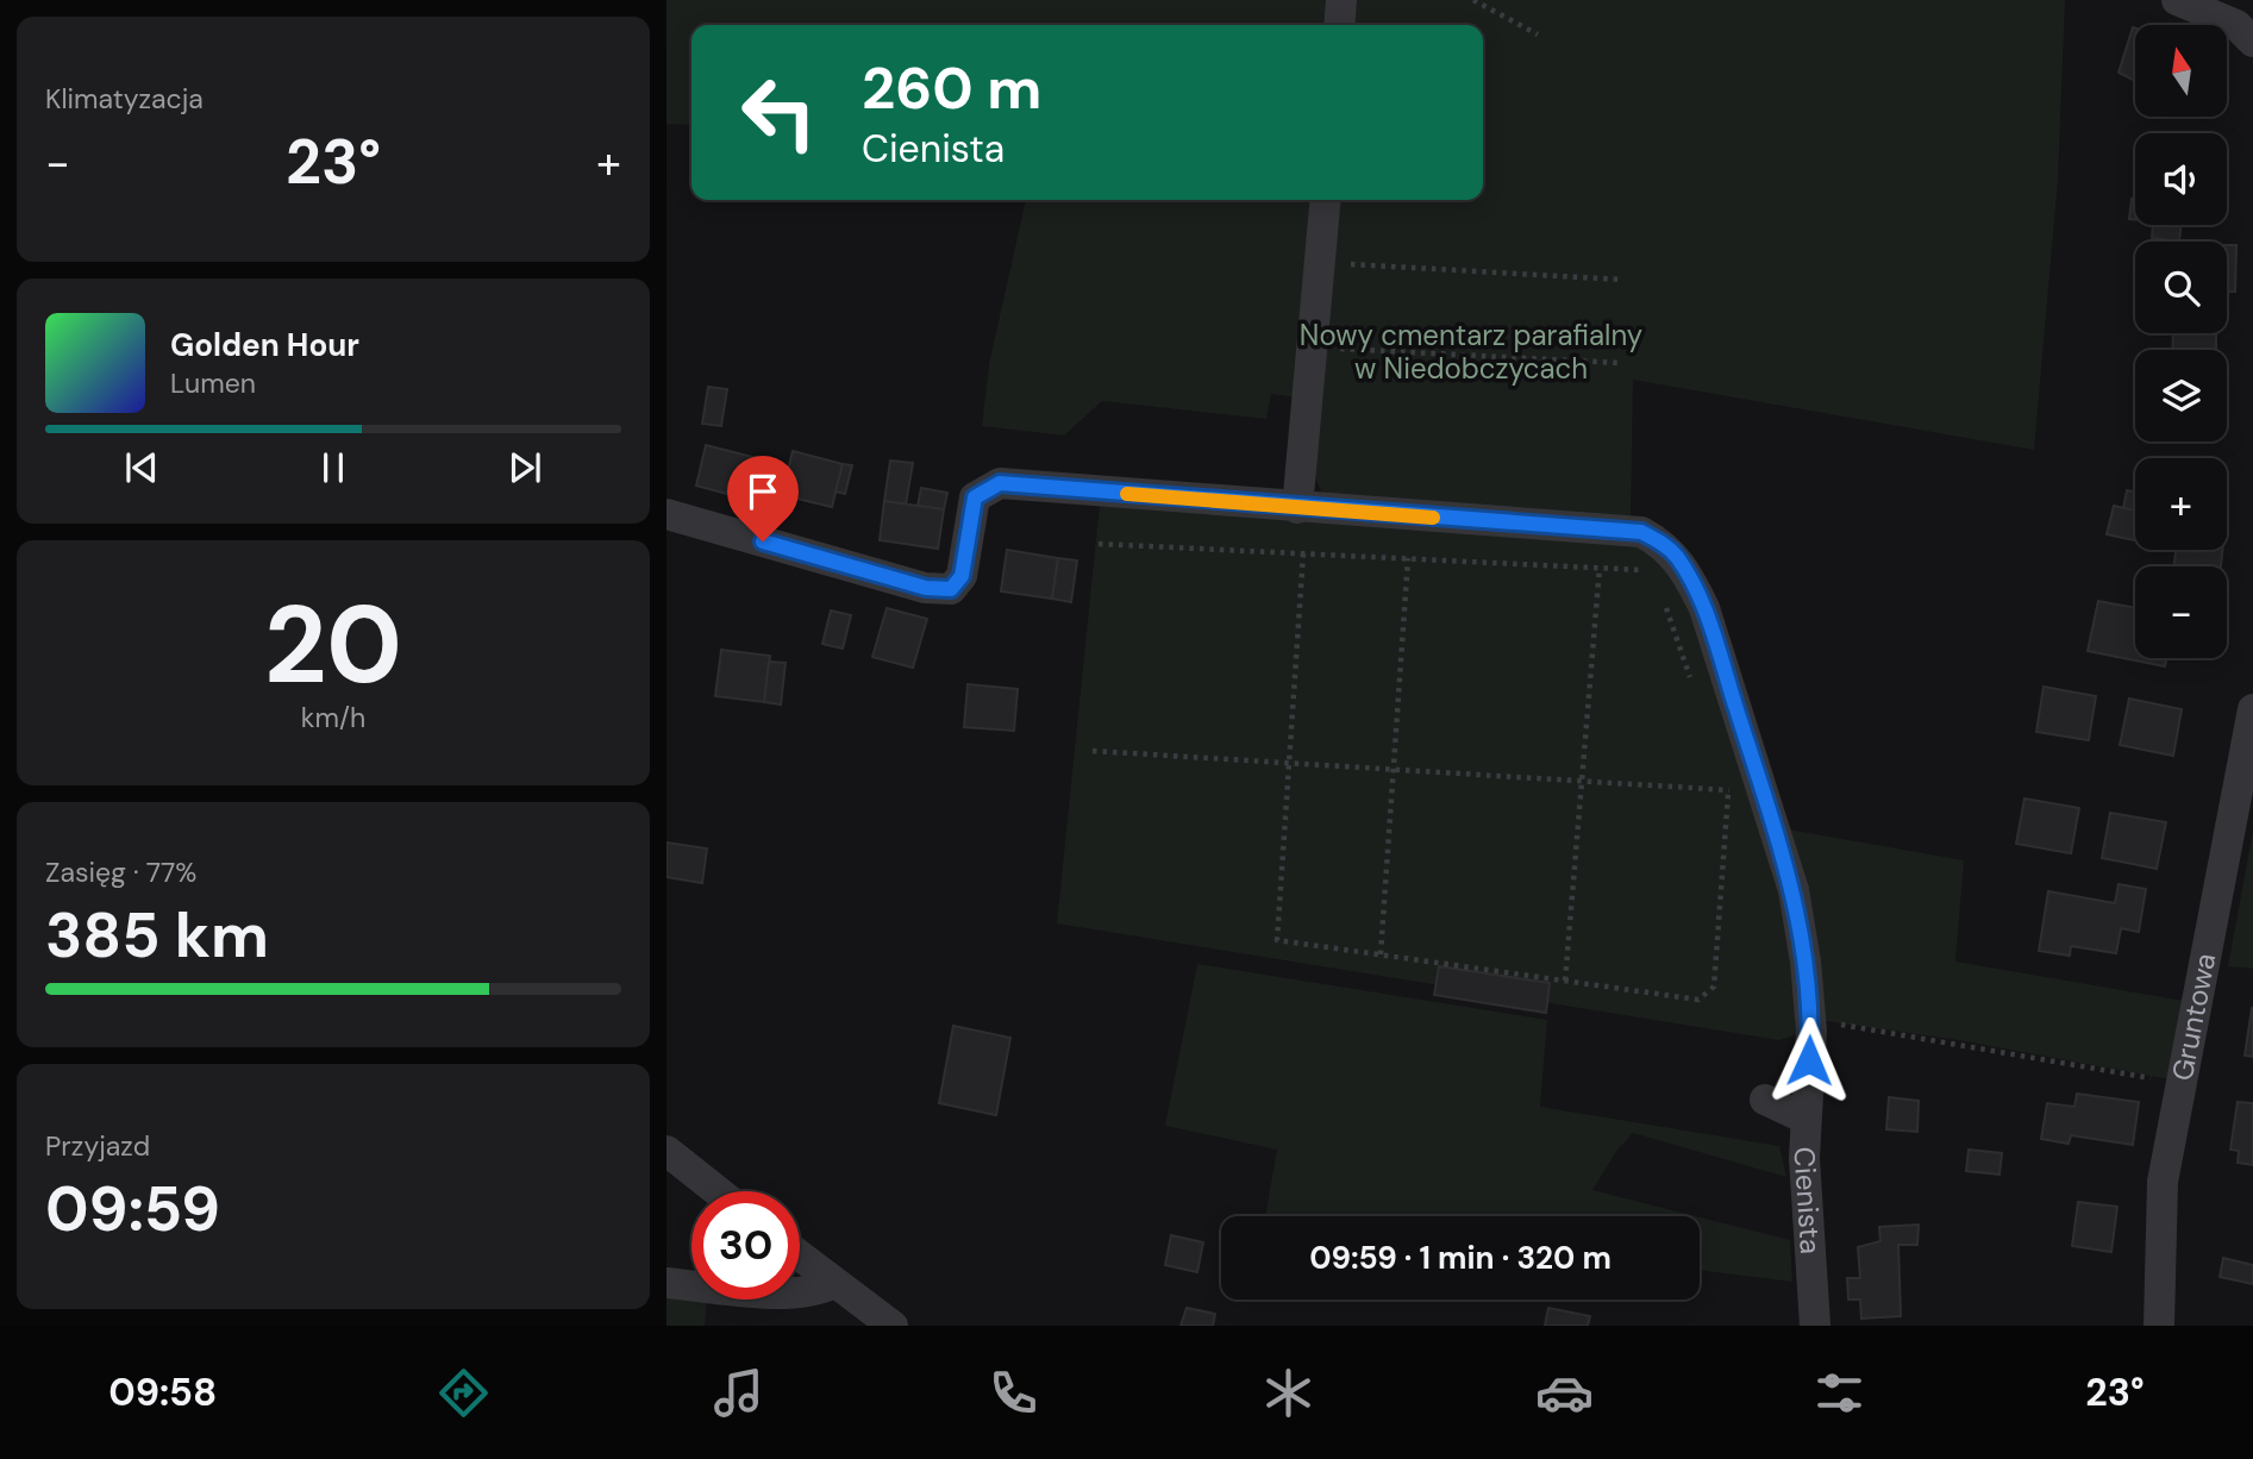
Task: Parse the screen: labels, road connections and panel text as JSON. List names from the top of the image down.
{
  "streets": {
    "street": ["Gruntowa", "Cienista"]
  },
  "parks": ["Nowy cmentarz parafialny w Niedobczycach"],
  "north": "top",
  "page": {
    "tile": [
      "Klimatyzacja",
      ["20", "km/h"],
      ["Zasięg · 77%", "385 km"],
      ["Przyjazd", "09:59"]
    ],
    "map_buttons": ["+", "−"],
    "turn": ["260 m", "Cienista"],
    "heat": ["−", "23°", "+"],
    "song": ["Golden Hour", "Lumen"],
    "limit": "30",
    "trip": "09:59 · 1 min · 320 m",
    "tabs": ["09:58", "23°"]
  }
}
